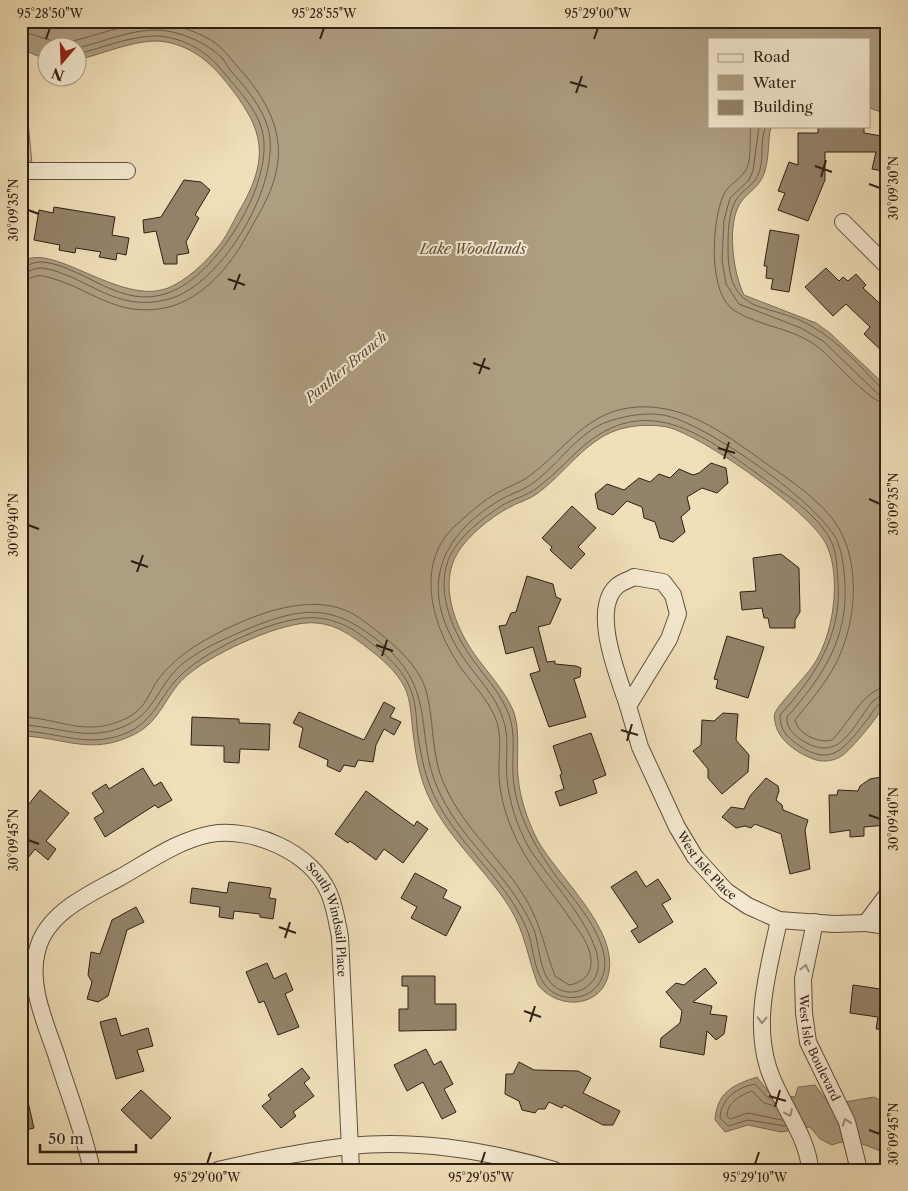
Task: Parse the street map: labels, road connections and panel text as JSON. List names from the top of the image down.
{
  "streets": {
    "street": ["West Isle Place", "South Windsail Place", "West Isle Boulevard"]
  },
  "crossings": [
    ["West Isle Place", "West Isle Boulevard"]
  ],
  "water": ["Lake Woodlands", "Panther Branch"],
  "legend": ["Road", "Water", "Building"],
  "scale_bar": "50 m",
  "north": "bottom",
  "coordinates": [
    "95°28'50\"W",
    "95°28'55\"W",
    "95°29'00\"W",
    "30°09'30\"N",
    "30°09'35\"N",
    "30°09'40\"N",
    "30°09'45\"N",
    "95°29'05\"W",
    "95°29'10\"W"
  ]
}
